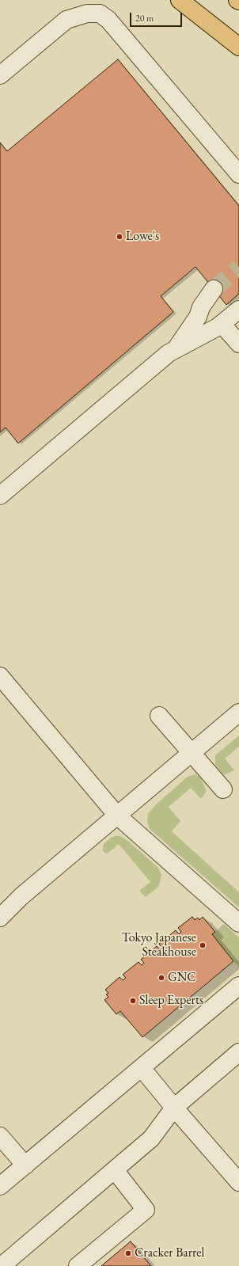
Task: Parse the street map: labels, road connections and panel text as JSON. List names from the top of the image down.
{
  "places": [
    "Lowe's",
    "Tokyo Japanese Steakhouse",
    "GNC",
    "Sleep Experts",
    "Cracker Barrel"
  ],
  "scale_bar": "20 m"
}
